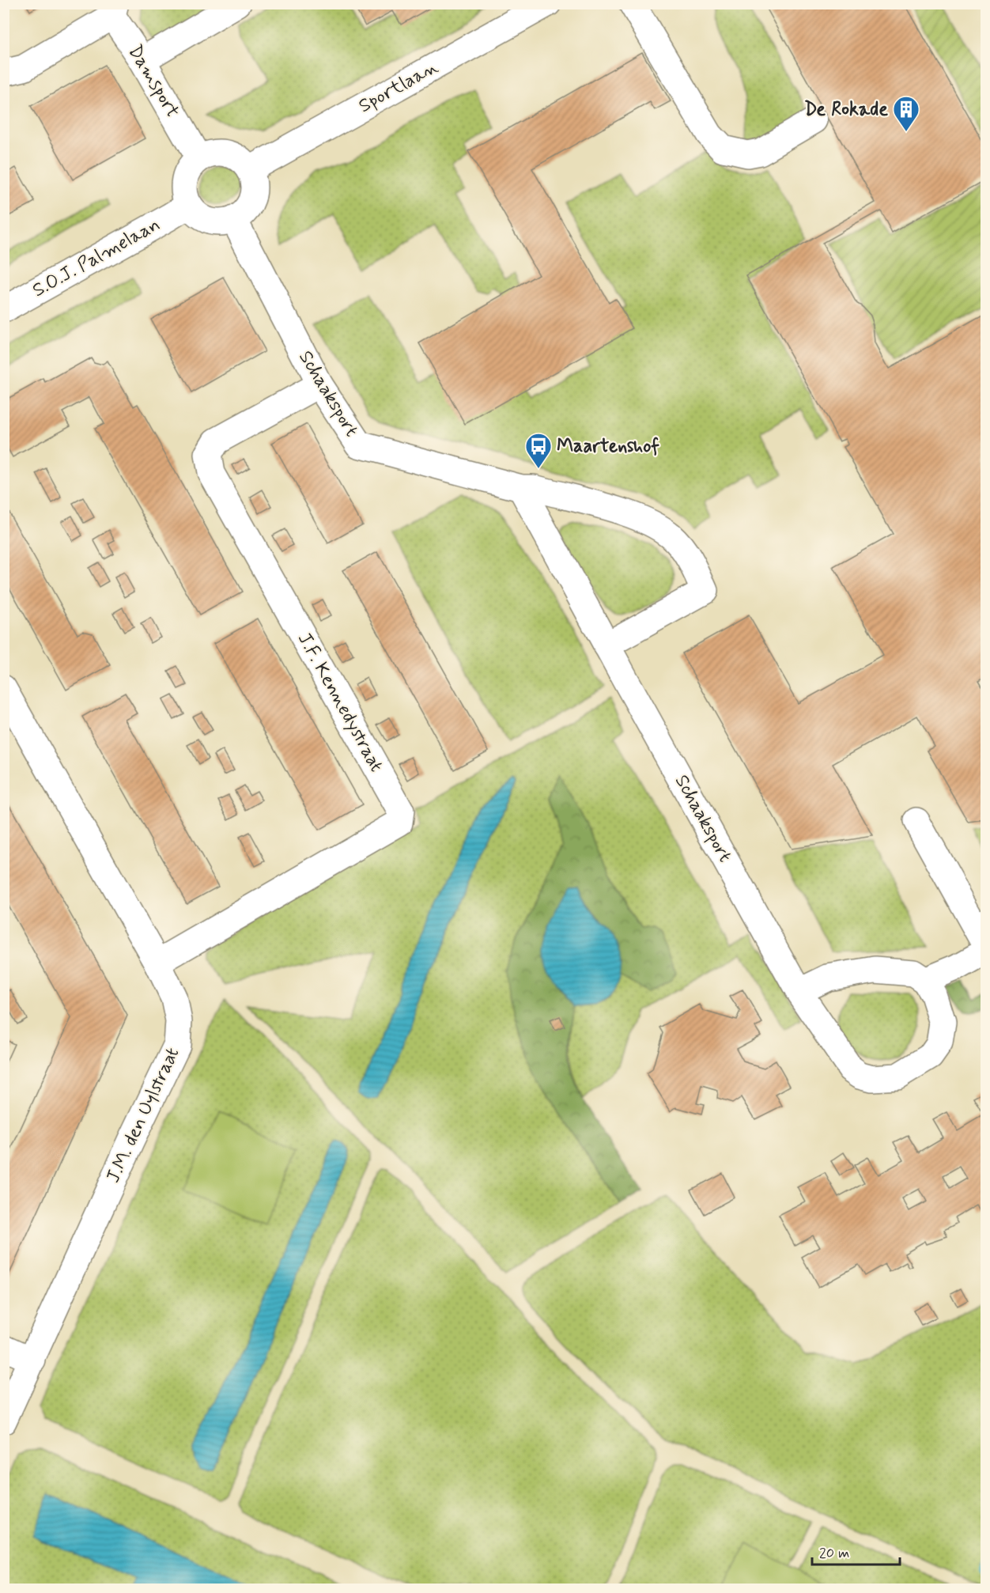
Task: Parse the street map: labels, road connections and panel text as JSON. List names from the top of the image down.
{
  "streets": {
    "street": [
      "Damsport",
      "Sportlaan",
      "S.O.J. Palmelaan",
      "Schaaksport",
      "J.F. Kennedystraat",
      "J.M. den Uylstraat"
    ]
  },
  "crossings": [
    ["Damsport", "Sportlaan"],
    ["Damsport", "S.O.J. Palmelaan"],
    ["Damsport", "Schaaksport"],
    ["Sportlaan", "S.O.J. Palmelaan"],
    ["Sportlaan", "Schaaksport"],
    ["S.O.J. Palmelaan", "Schaaksport"],
    ["Schaaksport", "J.F. Kennedystraat"],
    ["J.F. Kennedystraat", "J.M. den Uylstraat"]
  ],
  "places": {
    "building": ["De Rokade"],
    "bus stop": ["Maartenshof"]
  },
  "scale_bar": "20 m"
}
